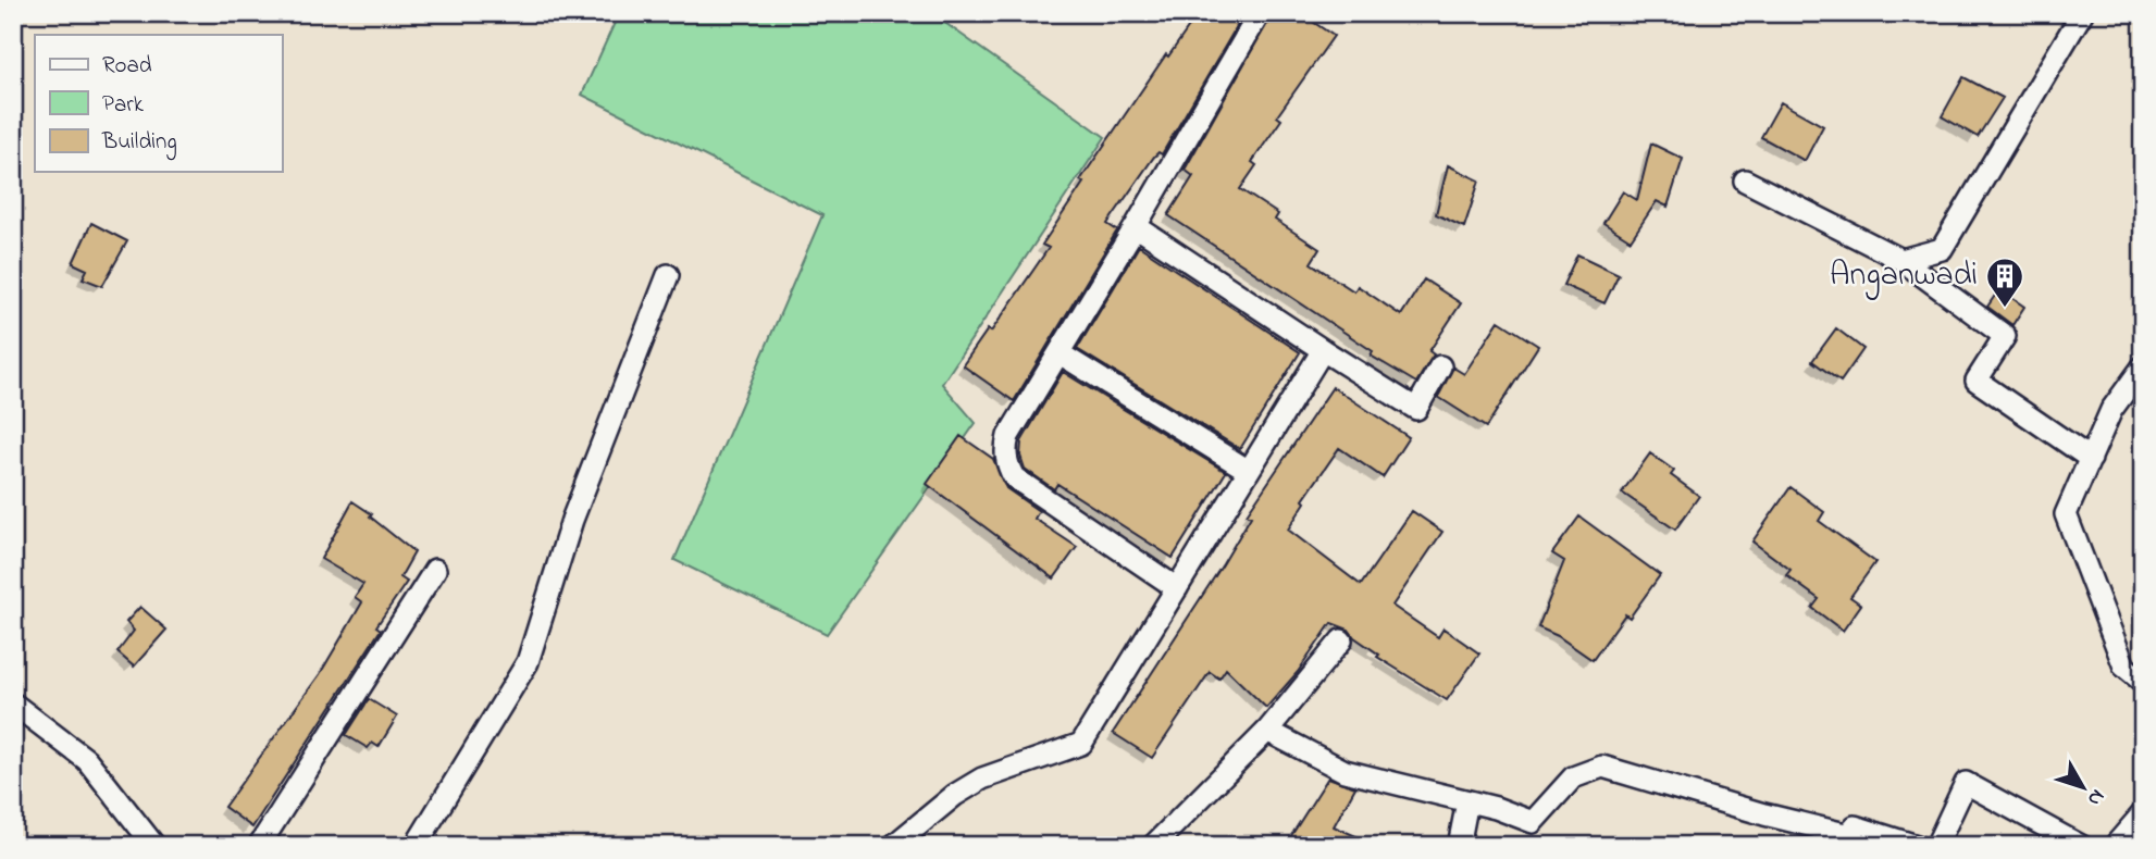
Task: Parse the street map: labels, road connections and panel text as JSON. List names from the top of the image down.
{
  "places": {
    "building": ["Anganwadi"]
  },
  "legend": ["Road", "Park", "Building"],
  "north": "bottom right"
}
